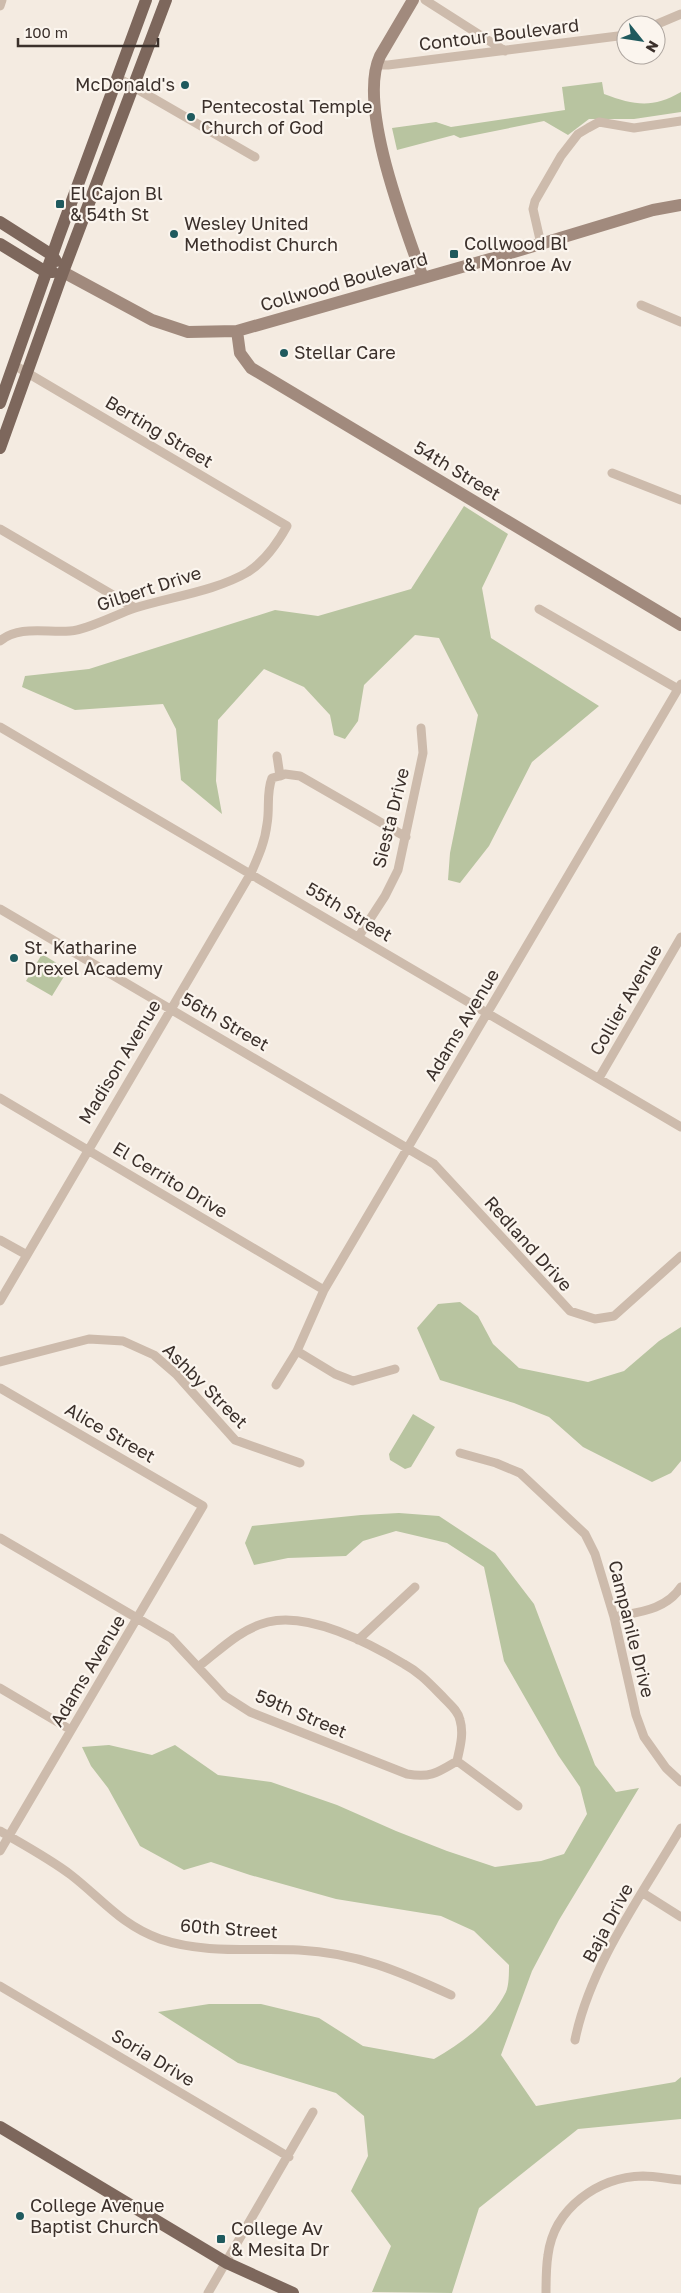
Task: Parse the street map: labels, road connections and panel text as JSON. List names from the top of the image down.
{
  "streets": {
    "street": [
      "Contour Boulevard",
      "Collwood Boulevard",
      "Berting Street",
      "54th Street",
      "Gilbert Drive",
      "Siesta Drive",
      "55th Street",
      "Collier Avenue",
      "56th Street",
      "Adams Avenue",
      "Madison Avenue",
      "El Cerrito Drive",
      "Redland Drive",
      "Ashby Street",
      "Alice Street",
      "Campanile Drive",
      "59th Street",
      "Baja Drive",
      "60th Street",
      "Soria Drive"
    ]
  },
  "crossings": [
    ["Collwood Boulevard", "54th Street"],
    ["Berting Street", "Gilbert Drive"],
    ["Siesta Drive", "55th Street"],
    ["55th Street", "Collier Avenue"],
    ["55th Street", "Adams Avenue"],
    ["55th Street", "Madison Avenue"],
    ["56th Street", "Adams Avenue"],
    ["56th Street", "Madison Avenue"],
    ["56th Street", "Redland Drive"],
    ["Adams Avenue", "El Cerrito Drive"],
    ["Adams Avenue", "Redland Drive"],
    ["Adams Avenue", "Alice Street"],
    ["Adams Avenue", "59th Street"],
    ["Adams Avenue", "60th Street"],
    ["Madison Avenue", "El Cerrito Drive"]
  ],
  "places": {
    "other": [
      "McDonald's",
      "Pentecostal Temple Church of God",
      "Wesley United Methodist Church",
      "Stellar Care",
      "St. Katharine Drexel Academy",
      "College Avenue Baptist Church"
    ],
    "transit": ["El Cajon Bl & 54th St", "Collwood Bl & Monroe Av", "College Av & Mesita Dr"]
  },
  "scale_bar": "100 m",
  "north": "bottom right"
}
